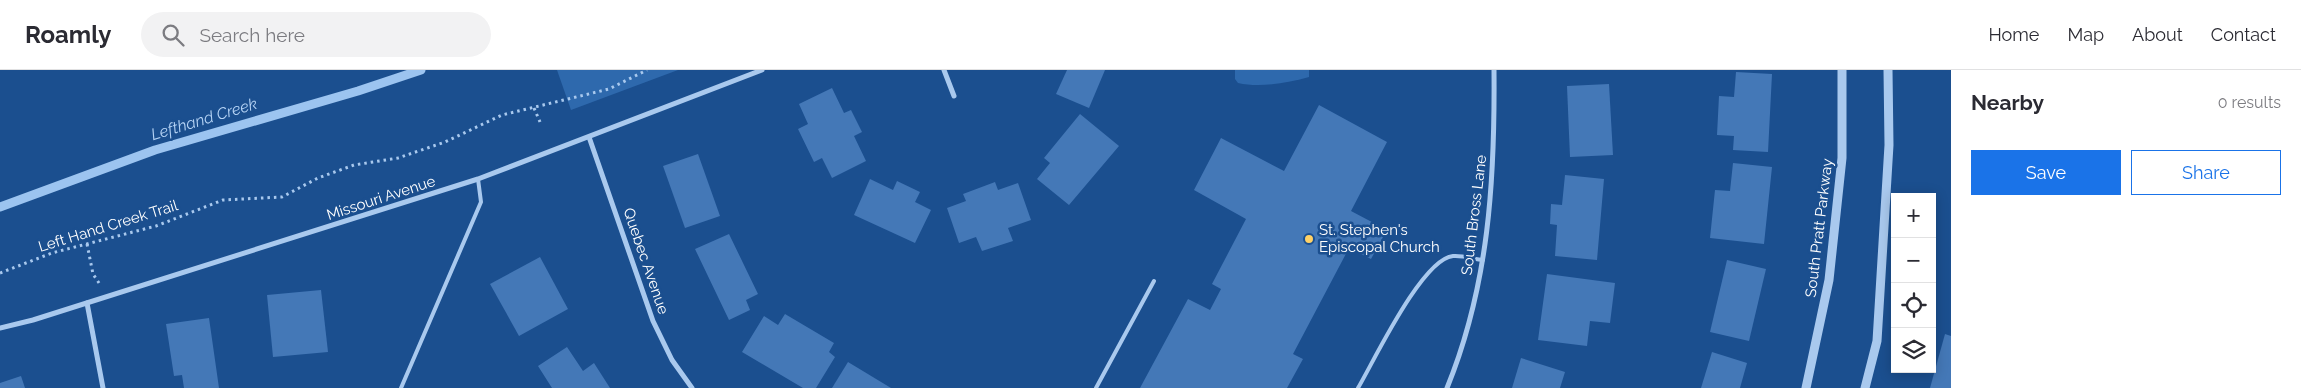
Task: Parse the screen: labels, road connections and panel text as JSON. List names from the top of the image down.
{
  "streets": {
    "street": [
      "Missouri Avenue",
      "South Bross Lane",
      "South Pratt Parkway",
      "Quebec Avenue"
    ],
    "path": ["Left Hand Creek Trail"]
  },
  "crossings": [
    ["Missouri Avenue", "Quebec Avenue"]
  ],
  "water": ["Lefthand Creek"],
  "places": ["St. Stephen's Episcopal Church"],
  "page": {
    "header": "Roamly",
    "search": "Search here",
    "nav": [
      "Home",
      "Map",
      "About",
      "Contact"
    ],
    "heading": ["Nearby", "0 results"],
    "buttons": ["Save", "Share"],
    "map_buttons": ["+", "−"]
  }
}
